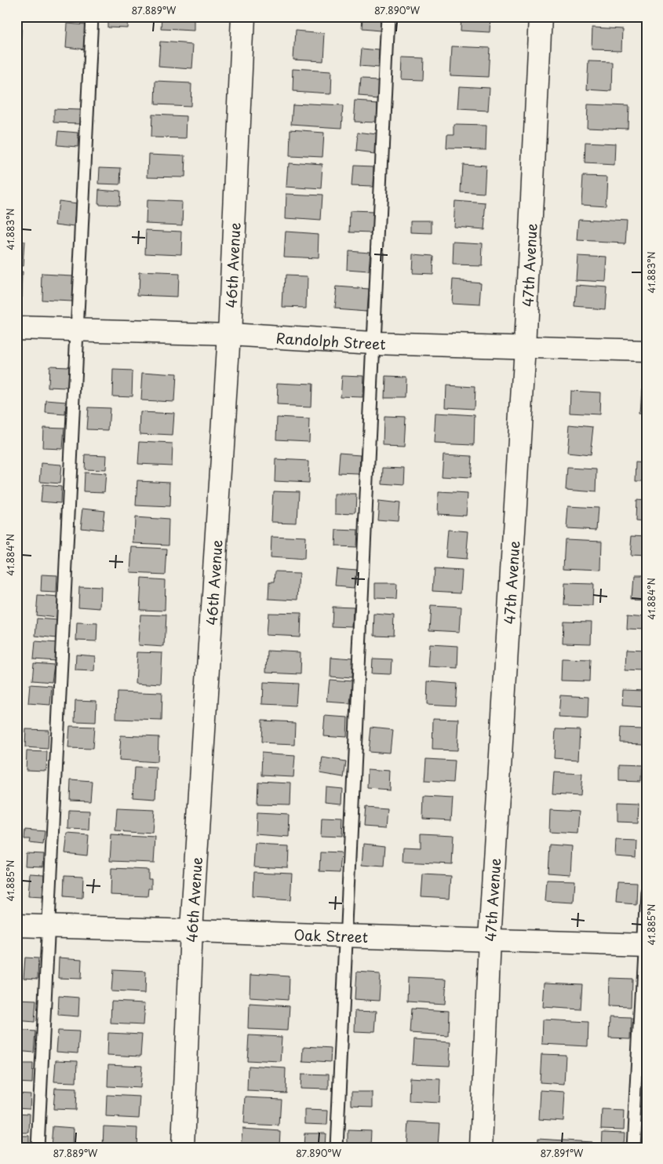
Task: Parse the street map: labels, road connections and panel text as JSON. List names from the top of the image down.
{
  "streets": {
    "street": [
      "46th Avenue",
      "47th Avenue",
      "Randolph Street",
      "Oak Street"
    ]
  },
  "crossings": [
    ["46th Avenue", "Randolph Street"],
    ["46th Avenue", "Oak Street"],
    ["47th Avenue", "Randolph Street"],
    ["47th Avenue", "Oak Street"]
  ],
  "coordinates": [
    "87.889°W",
    "87.890°W",
    "41.883°N",
    "41.884°N",
    "41.885°N",
    "87.891°W"
  ]
}
